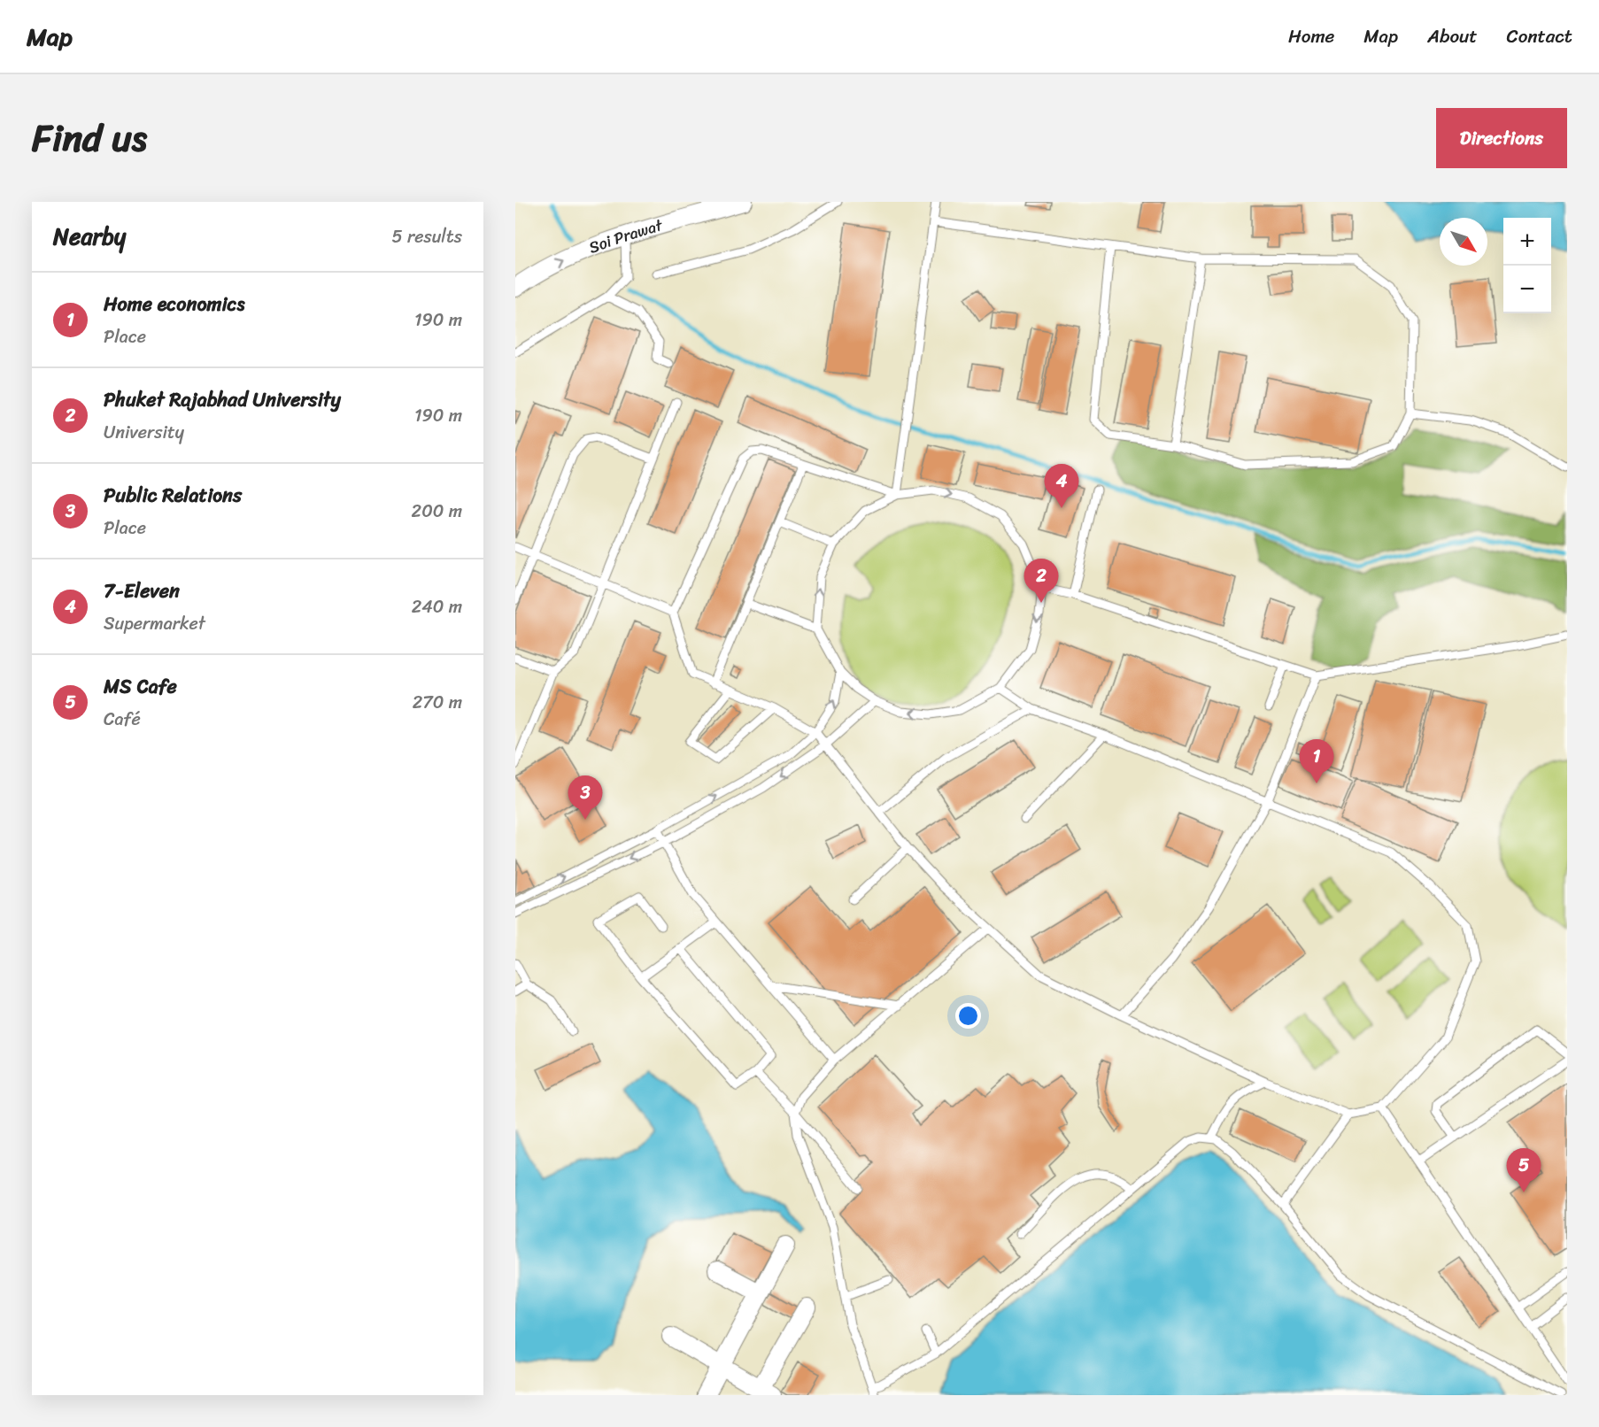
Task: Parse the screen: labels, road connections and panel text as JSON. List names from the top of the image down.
{
  "streets": {
    "street": ["Soi Prawat"]
  },
  "one_way": ["Soi Prawat"],
  "north": "bottom right",
  "page": {
    "header": "Map",
    "nav": [
      "Home",
      "Map",
      "About",
      "Contact"
    ],
    "title": "Find us",
    "buttons": "Directions",
    "heading": ["Nearby", "5 results"],
    "map_buttons": ["+", "−"],
    "list": [
      {
        "mark": "1",
        "name": "Home economics",
        "note": "Place",
        "value": "190 m"
      },
      {
        "mark": "2",
        "name": "Phuket Rajabhad University",
        "note": "University",
        "value": "190 m"
      },
      {
        "mark": "3",
        "name": "Public Relations",
        "note": "Place",
        "value": "200 m"
      },
      {
        "mark": "4",
        "name": "7-Eleven",
        "note": "Supermarket",
        "value": "240 m"
      },
      {
        "mark": "5",
        "name": "MS Cafe",
        "note": "Café",
        "value": "270 m"
      }
    ],
    "pins": [
      "4",
      "2",
      "1",
      "3",
      "5"
    ]
  }
}
